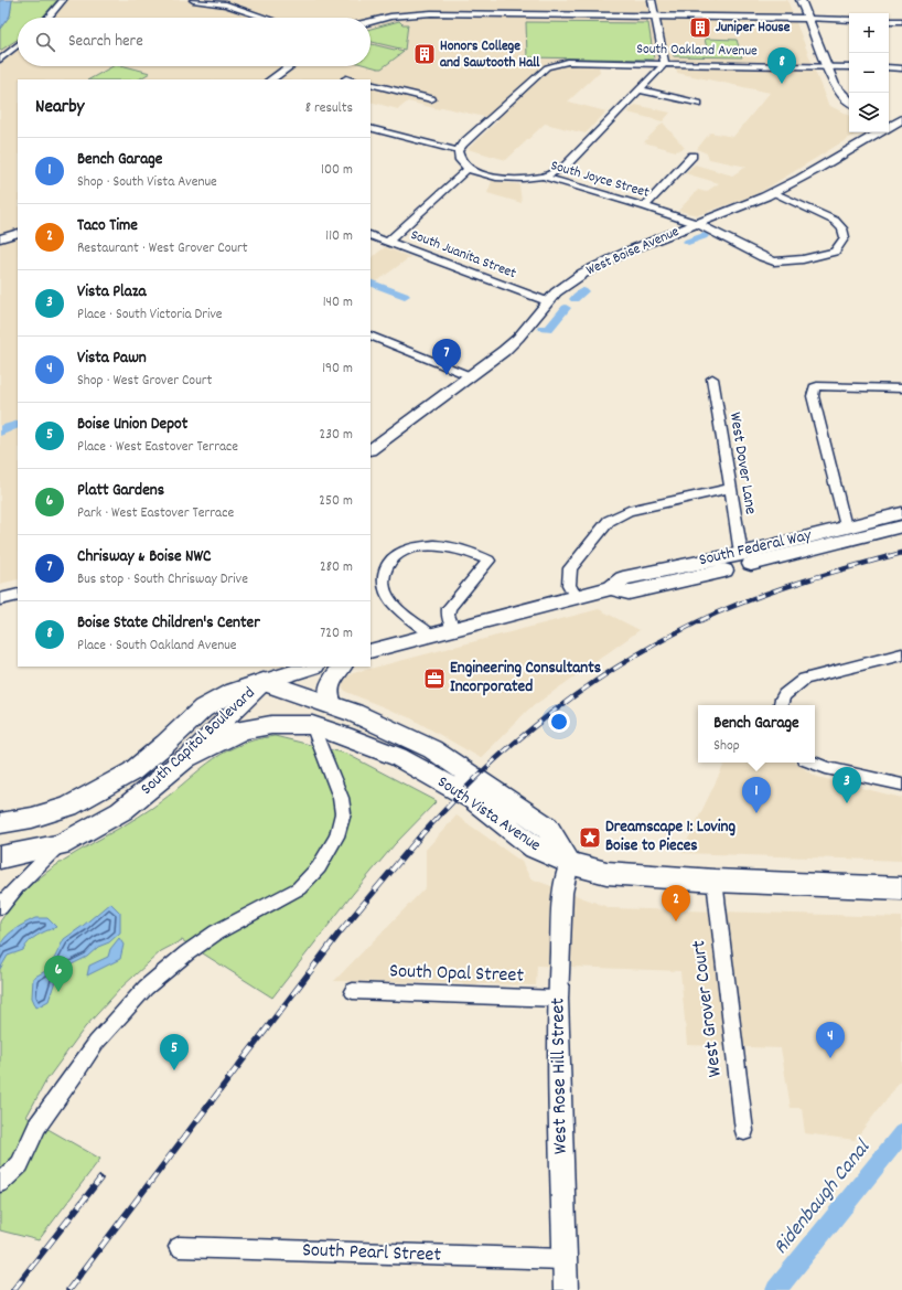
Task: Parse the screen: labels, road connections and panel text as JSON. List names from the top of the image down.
{
  "streets": {
    "main road": ["South Federal Way", "South Capitol Boulevard", "South Vista Avenue"],
    "street": [
      "South Oakland Avenue",
      "South Joyce Street",
      "West Boise Avenue",
      "South Juanita Street",
      "West Dover Lane",
      "South Opal Street",
      "West Grover Court",
      "West Rose Hill Street",
      "South Pearl Street"
    ]
  },
  "crossings": [
    ["South Joyce Street", "West Boise Avenue"],
    ["West Boise Avenue", "South Juanita Street"],
    ["West Dover Lane", "South Federal Way"],
    ["South Capitol Boulevard", "South Vista Avenue"],
    ["South Vista Avenue", "West Grover Court"],
    ["South Vista Avenue", "West Rose Hill Street"],
    ["South Opal Street", "West Rose Hill Street"],
    ["West Rose Hill Street", "South Pearl Street"]
  ],
  "water": ["Ridenbaugh Canal"],
  "places": {
    "building": ["Juniper House", "Honors College and Sawtooth Hall"],
    "office": ["Engineering Consultants Incorporated"],
    "place": ["Dreamscape 1: Loving Boise to Pieces"]
  },
  "page": {
    "map_buttons": ["+", "−"],
    "search": "Search here",
    "pins": [
      "8",
      "7",
      "3",
      "1",
      "2",
      "6",
      "4",
      "5"
    ],
    "heading": ["Nearby", "8 results"],
    "list": [
      {
        "mark": "1",
        "name": "Bench Garage",
        "note": "Shop · South Vista Avenue",
        "value": "100 m"
      },
      {
        "mark": "2",
        "name": "Taco Time",
        "note": "Restaurant · West Grover Court",
        "value": "110 m"
      },
      {
        "mark": "3",
        "name": "Vista Plaza",
        "note": "Place · South Victoria Drive",
        "value": "140 m"
      },
      {
        "mark": "4",
        "name": "Vista Pawn",
        "note": "Shop · West Grover Court",
        "value": "190 m"
      },
      {
        "mark": "5",
        "name": "Boise Union Depot",
        "note": "Place · West Eastover Terrace",
        "value": "230 m"
      },
      {
        "mark": "6",
        "name": "Platt Gardens",
        "note": "Park · West Eastover Terrace",
        "value": "250 m"
      },
      {
        "mark": "7",
        "name": "Chrisway & Boise NWC",
        "note": "Bus stop · South Chrisway Drive",
        "value": "280 m"
      },
      {
        "mark": "8",
        "name": "Boise State Children's Center",
        "note": "Place · South Oakland Avenue",
        "value": "720 m"
      }
    ],
    "popup": ["Bench Garage", "Shop"]
  }
}
